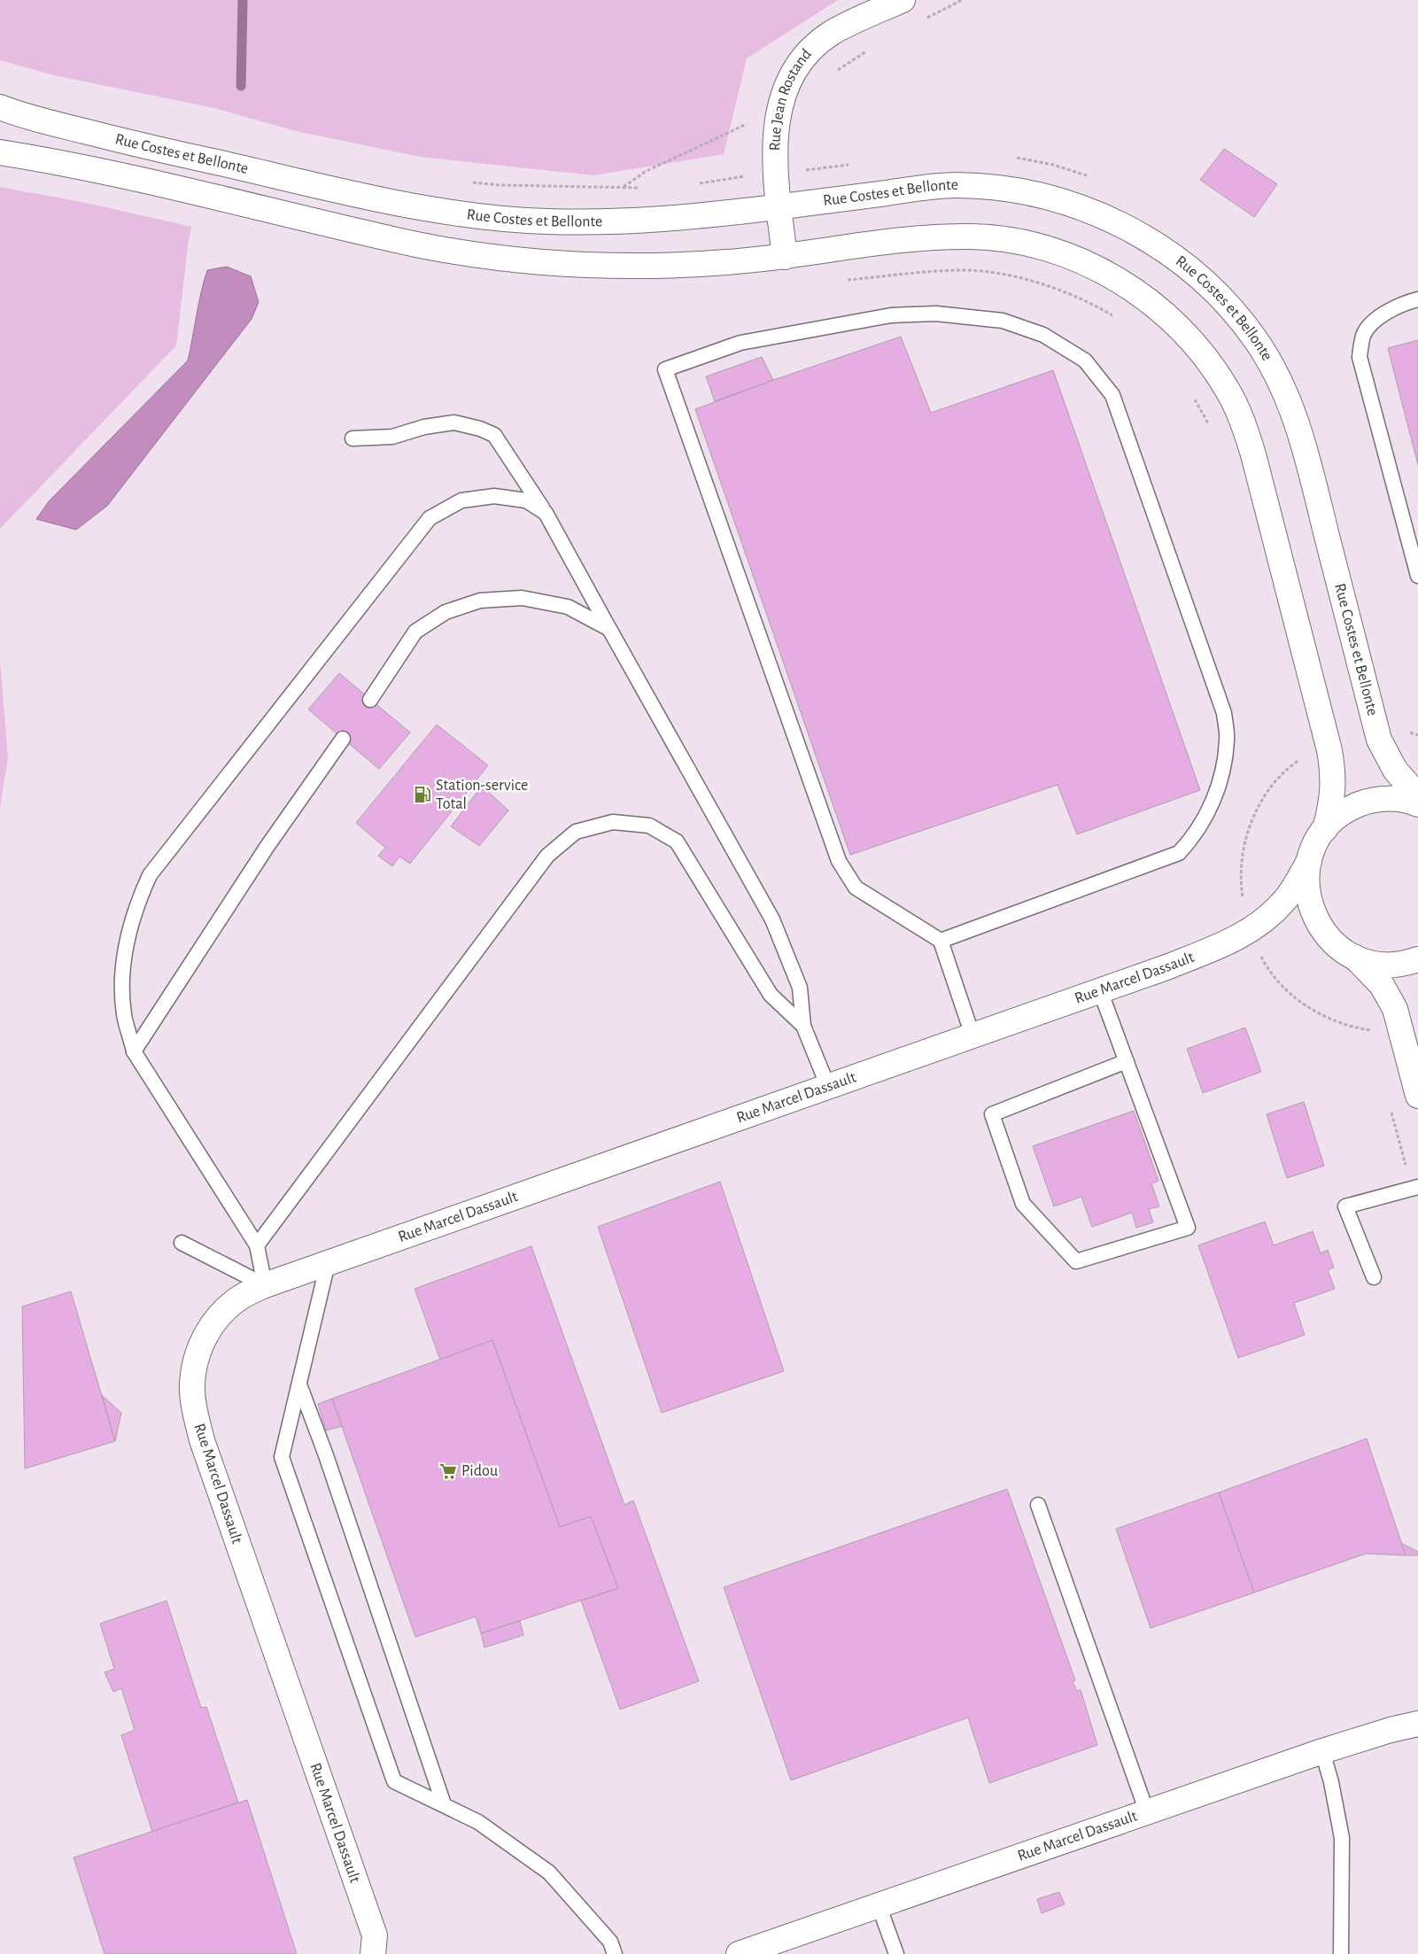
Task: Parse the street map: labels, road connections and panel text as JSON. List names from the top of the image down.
{
  "streets": {
    "main road": ["Rue Jean Rostand", "Rue Costes et Bellonte", "Rue Marcel Dassault"]
  },
  "crossings": [
    ["Rue Jean Rostand", "Rue Costes et Bellonte"]
  ],
  "places": {
    "fuel station": ["Station-service Total"],
    "supermarket": ["Pidou"]
  }
}
